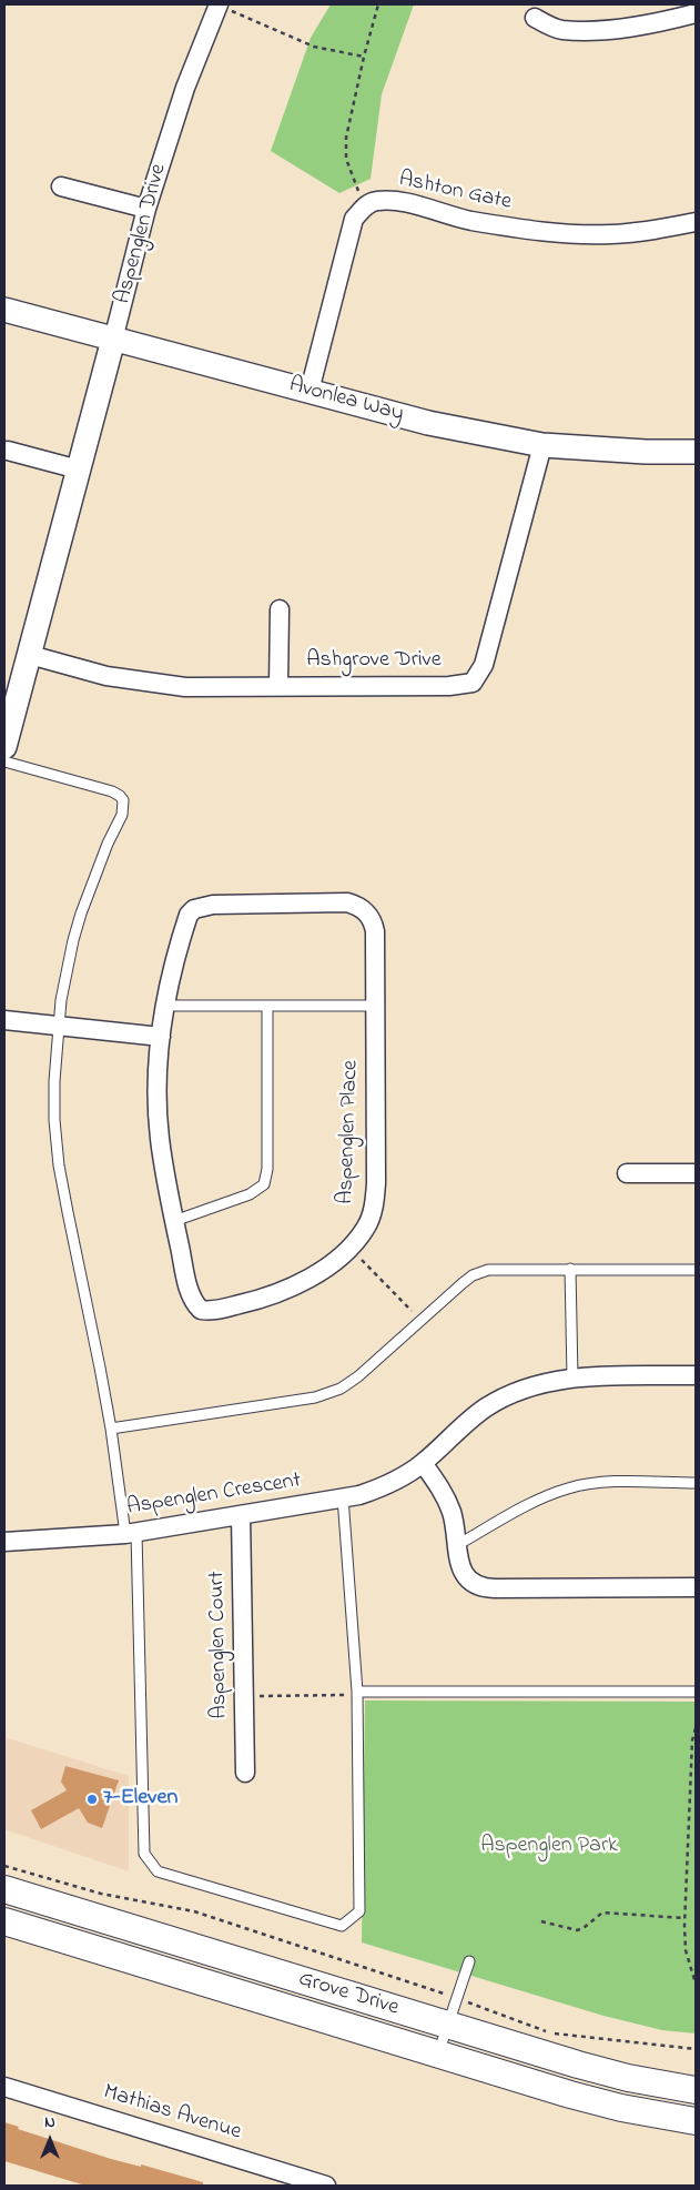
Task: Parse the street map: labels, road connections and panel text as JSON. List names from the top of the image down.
{
  "streets": {
    "main road": ["Grove Drive"],
    "street": [
      "Ashton Gate",
      "Aspenglen Drive",
      "Avonlea Way",
      "Ashgrove Drive",
      "Aspenglen Place",
      "Aspenglen Crescent",
      "Aspenglen Court",
      "Mathias Avenue"
    ]
  },
  "crossings": [
    ["Aspenglen Drive", "Avonlea Way"],
    ["Aspenglen Drive", "Ashgrove Drive"],
    ["Avonlea Way", "Ashgrove Drive"],
    ["Aspenglen Crescent", "Aspenglen Court"]
  ],
  "parks": ["Aspenglen Park"],
  "places": ["7-Eleven"],
  "north": "top"
}
